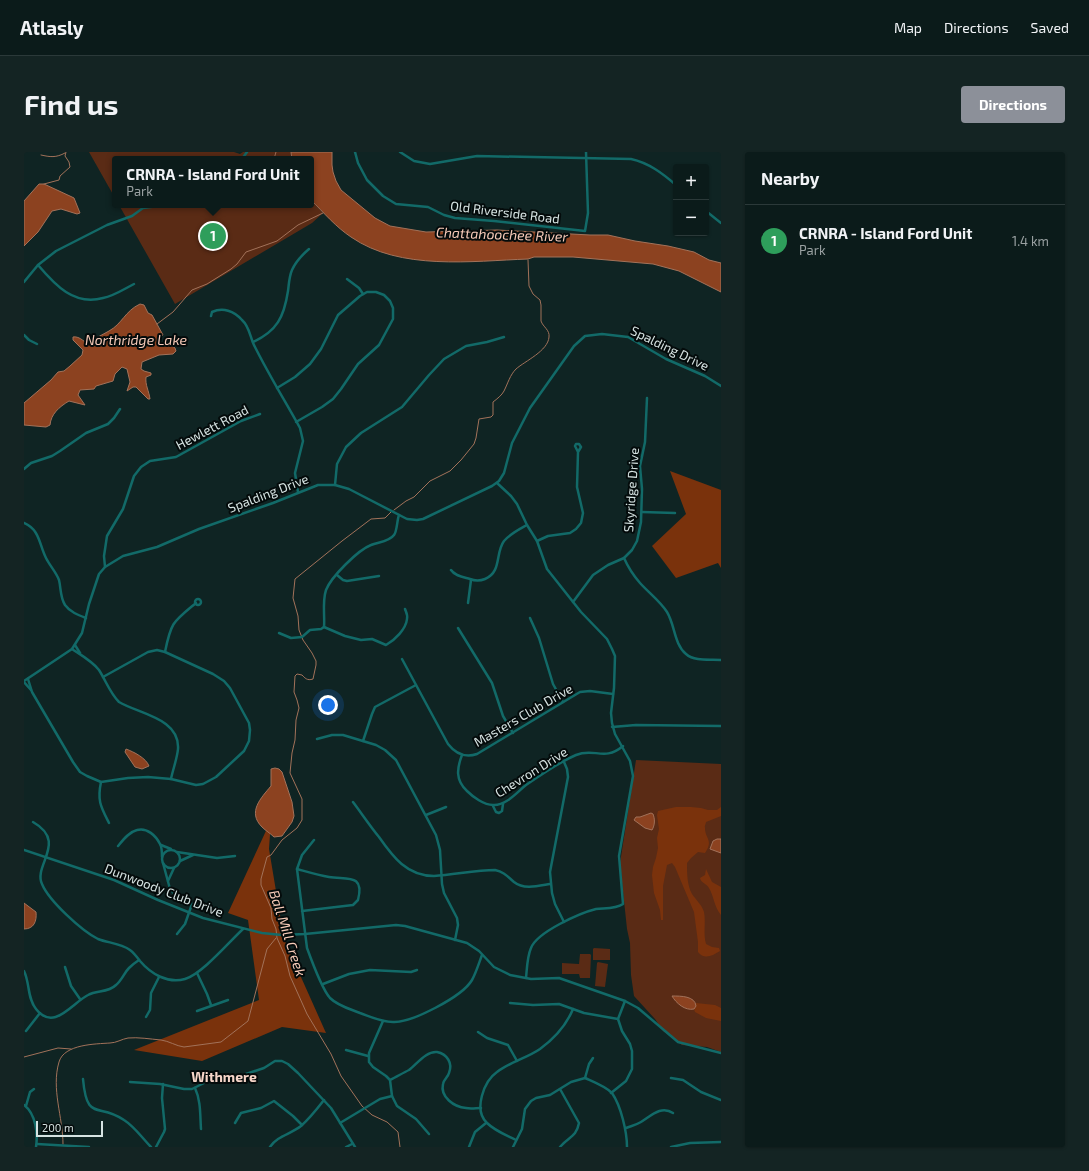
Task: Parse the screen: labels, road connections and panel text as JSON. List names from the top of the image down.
{
  "streets": {
    "street": [
      "Old Riverside Road",
      "Spalding Drive",
      "Hewlett Road",
      "Skyridge Drive",
      "Masters Club Drive",
      "Chevron Drive",
      "Dunwoody Club Drive"
    ]
  },
  "crossings": [
    ["Spalding Drive", "Hewlett Road"],
    ["Masters Club Drive", "Chevron Drive"]
  ],
  "districts": ["Withmere"],
  "water": ["Chattahoochee River", "Northridge Lake", "Ball Mill Creek"],
  "scale_bar": "200 m",
  "page": {
    "header": "Atlasly",
    "nav": ["Map", "Directions", "Saved"],
    "buttons": "Directions",
    "title": "Find us",
    "heading": "Nearby",
    "popup": ["CRNRA - Island Ford Unit", "Park"],
    "map_buttons": ["+", "−"],
    "list": [
      {
        "mark": "1",
        "name": "CRNRA - Island Ford Unit",
        "note": "Park",
        "value": "1.4 km"
      }
    ],
    "pins": "1",
    "scale": "200 m"
  }
}
